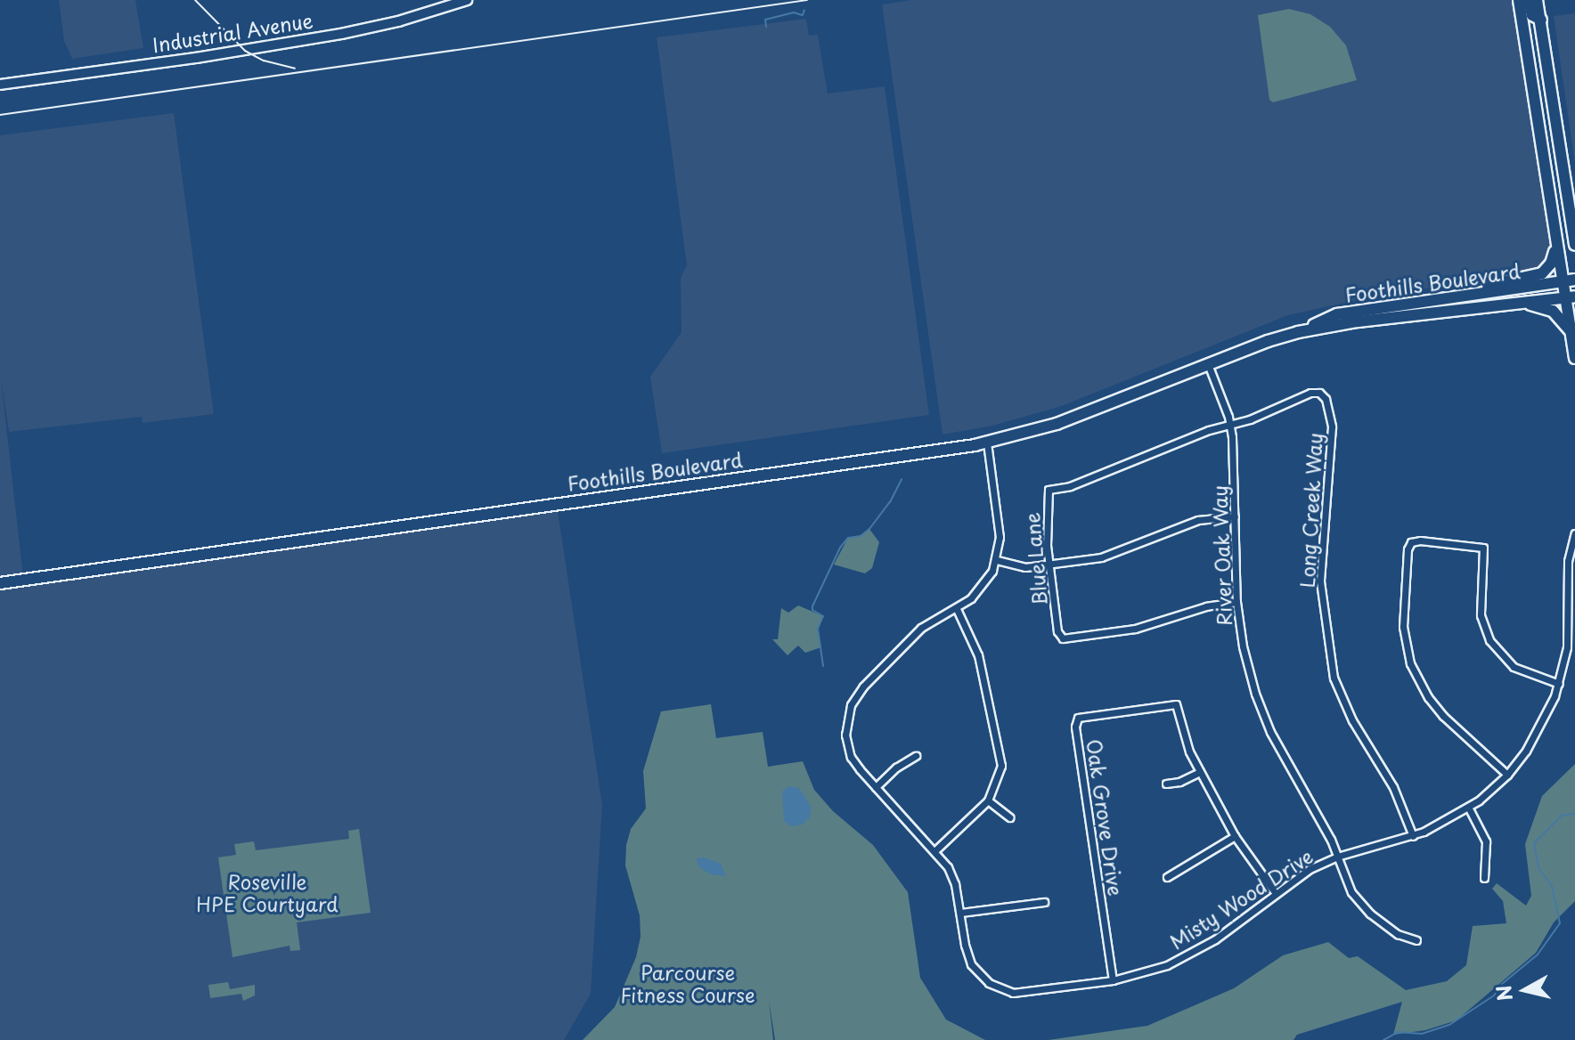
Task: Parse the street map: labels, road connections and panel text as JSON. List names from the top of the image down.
{
  "streets": {
    "main road": ["Foothills Boulevard"],
    "street": [
      "Industrial Avenue",
      "Long Creek Way",
      "River Oak Way",
      "Blue Lane",
      "Oak Grove Drive",
      "Misty Wood Drive"
    ]
  },
  "crossings": [
    ["Foothills Boulevard", "River Oak Way"],
    ["Foothills Boulevard", "Misty Wood Drive"],
    ["Long Creek Way", "River Oak Way"],
    ["Long Creek Way", "Blue Lane"],
    ["Long Creek Way", "Misty Wood Drive"],
    ["River Oak Way", "Blue Lane"],
    ["River Oak Way", "Misty Wood Drive"],
    ["Oak Grove Drive", "Misty Wood Drive"]
  ],
  "parks": ["Roseville HPE Courtyard", "Parcourse Fitness Course"],
  "north": "left"
}
